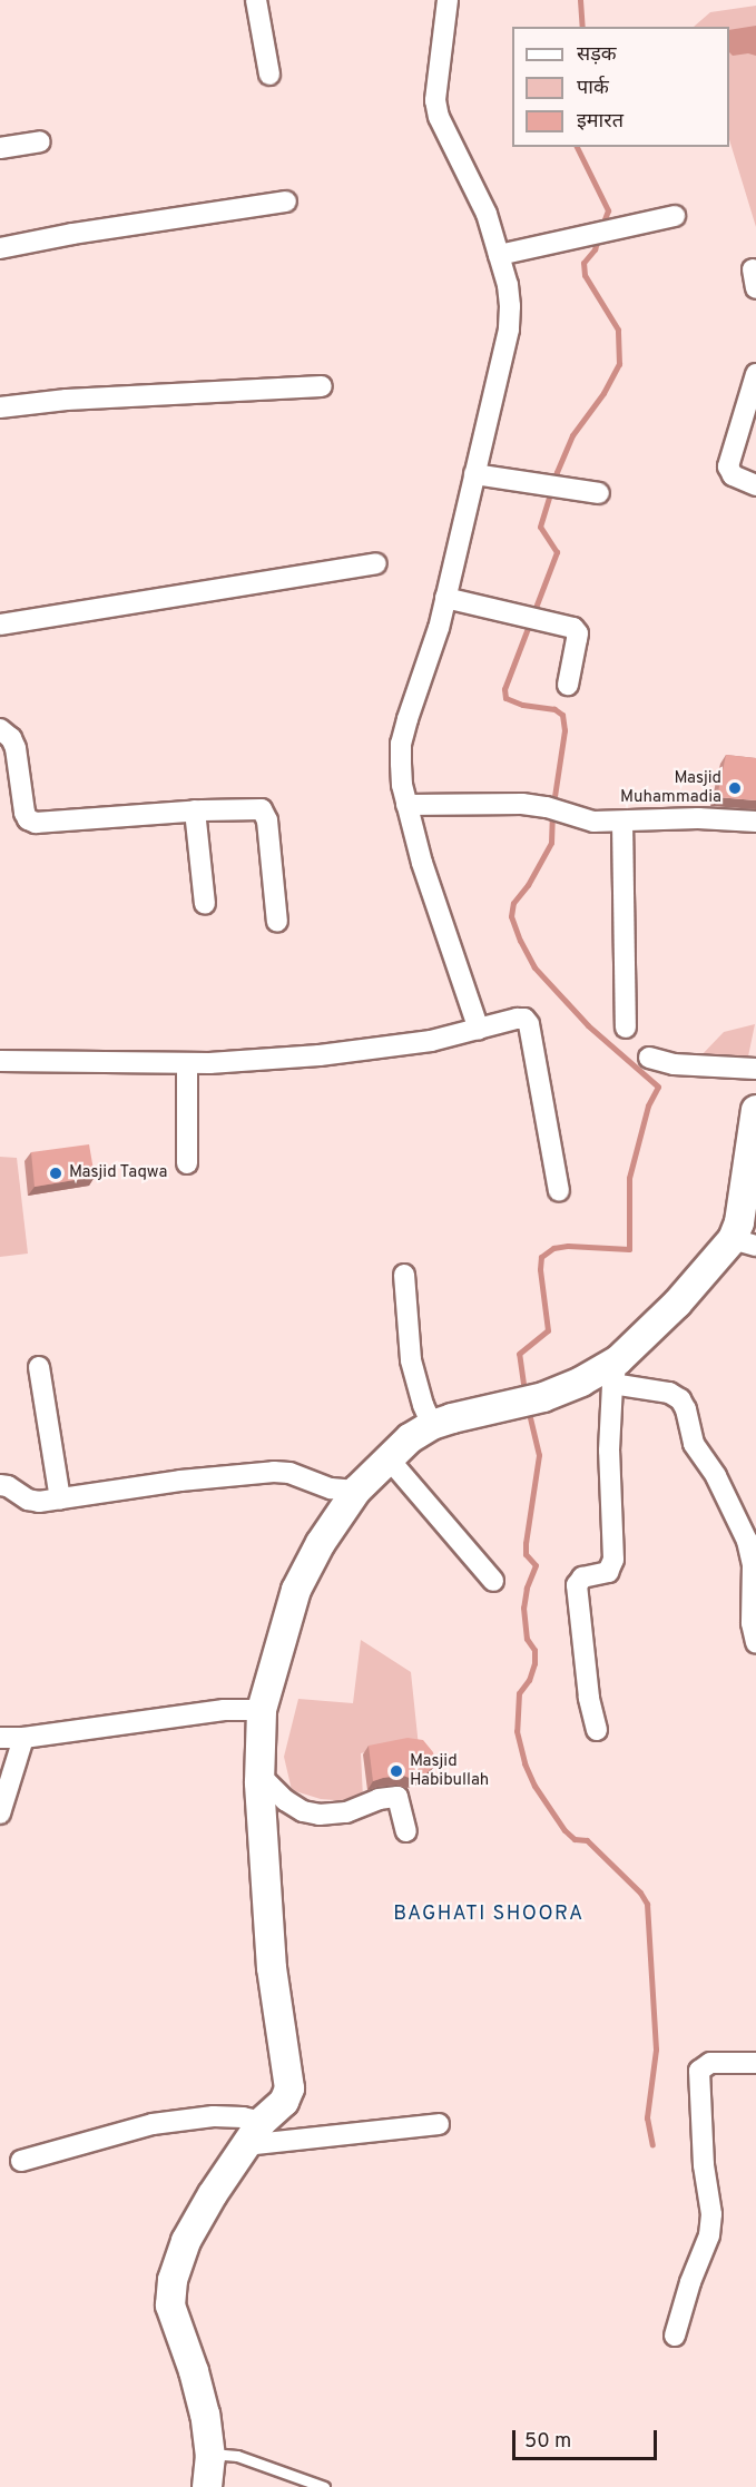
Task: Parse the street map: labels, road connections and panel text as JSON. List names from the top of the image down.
{
  "districts": ["BAGHATI SHOORA"],
  "places": ["Masjid Muhammadia", "Masjid Taqwa", "Masjid Habibullah"],
  "legend": ["सड़क", "पार्क", "इमारत"],
  "scale_bar": "50 m"
}
